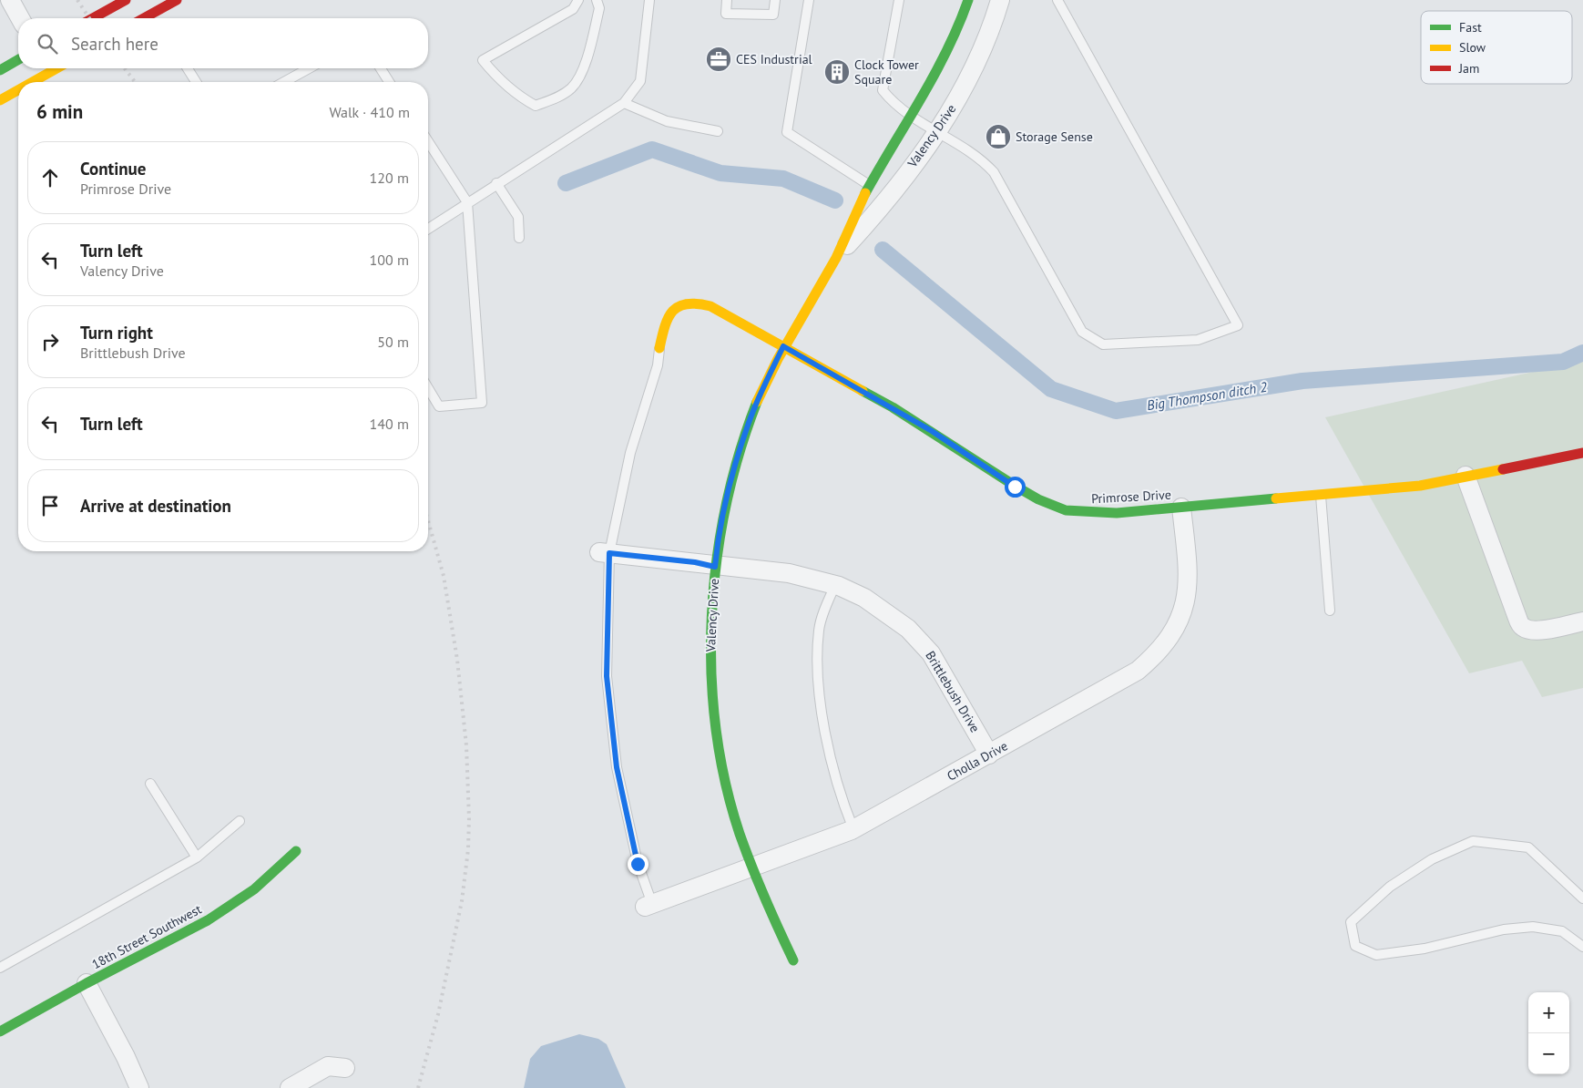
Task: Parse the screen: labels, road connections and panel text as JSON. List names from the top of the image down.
{
  "streets": {
    "street": [
      "Valency Drive",
      "Primrose Drive",
      "Brittlebush Drive",
      "Cholla Drive",
      "18th Street Southwest"
    ]
  },
  "crossings": [
    ["Valency Drive", "Primrose Drive"],
    ["Valency Drive", "Brittlebush Drive"],
    ["Valency Drive", "Cholla Drive"],
    ["Primrose Drive", "Cholla Drive"],
    ["Brittlebush Drive", "Cholla Drive"]
  ],
  "water": ["Big Thompson ditch 2"],
  "places": {
    "office": ["CES Industrial"],
    "building": ["Clock Tower Square"],
    "shop": ["Storage Sense"]
  },
  "legend": ["Fast", "Slow", "Jam"],
  "page": {
    "search": "Search here",
    "heading": ["6 min", "Walk · 410 m"],
    "list": [
      ["Continue", "Primrose Drive", "120 m"],
      ["Turn left", "Valency Drive", "100 m"],
      ["Turn right", "Brittlebush Drive", "50 m"],
      ["Turn left", "140 m"],
      "Arrive at destination"
    ],
    "map_buttons": ["+", "−"]
  }
}
